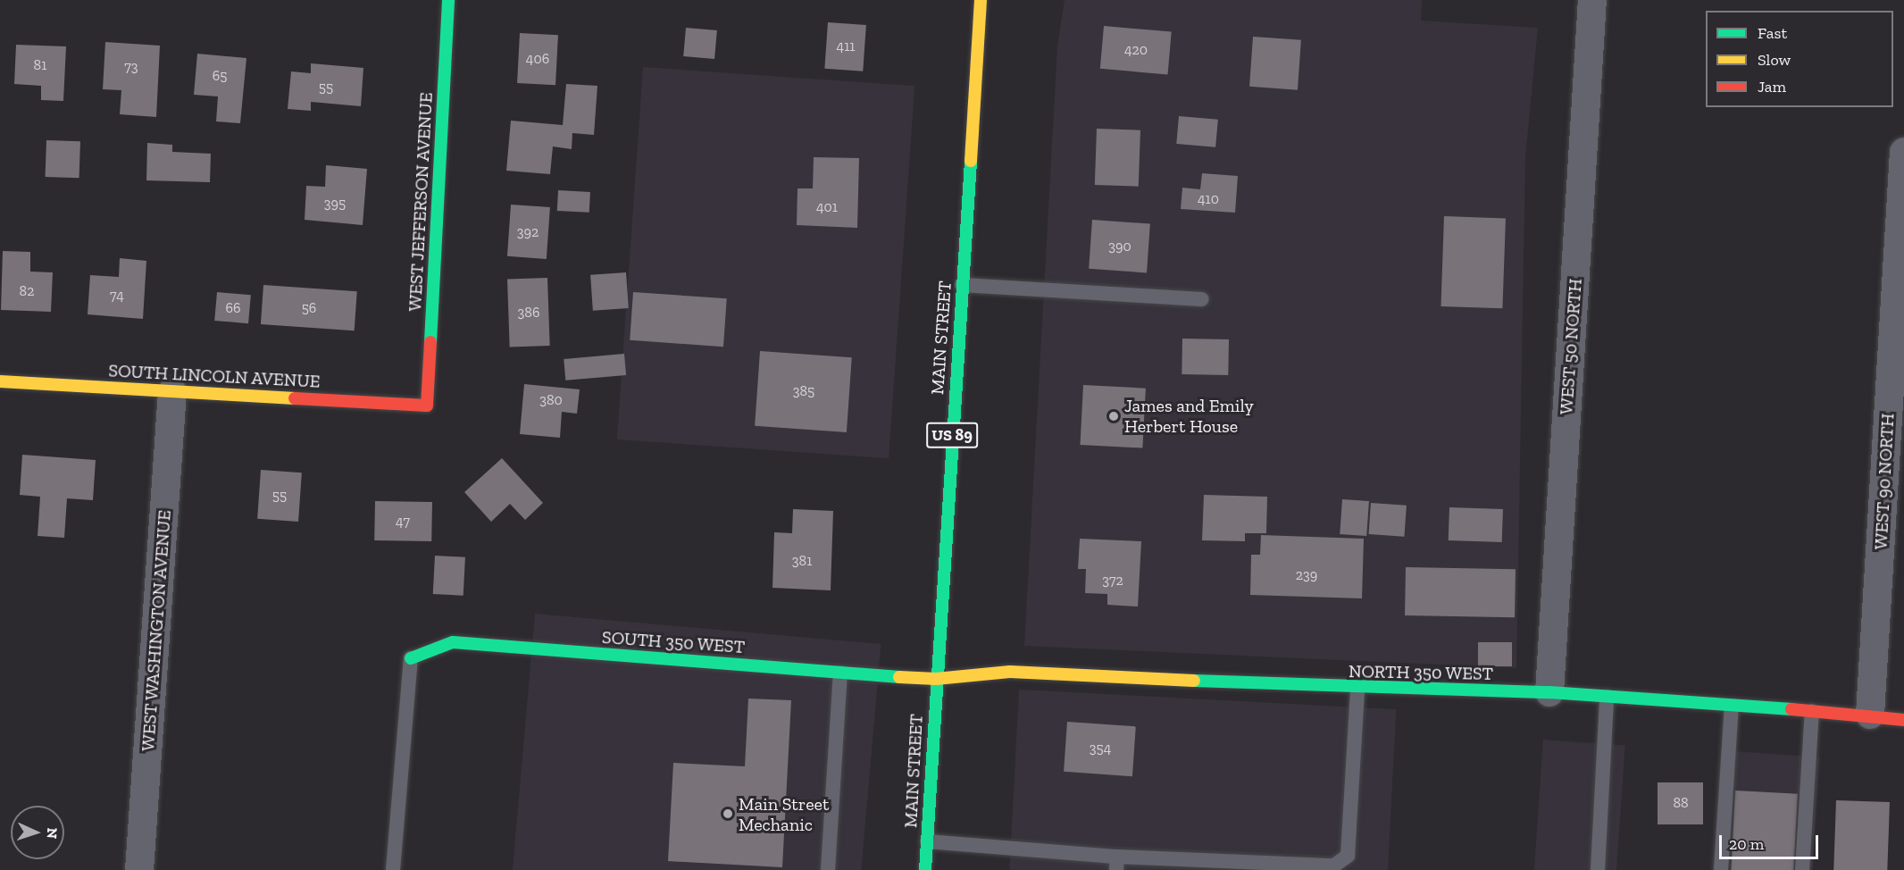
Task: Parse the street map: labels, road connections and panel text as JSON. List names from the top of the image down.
{
  "streets": {
    "street": [
      "WEST JEFFERSON AVENUE",
      "MAIN STREET",
      "WEST 50 NORTH",
      "SOUTH LINCOLN AVENUE",
      "US 89",
      "WEST 90 NORTH",
      "WEST WASHINGTON AVENUE",
      "SOUTH 350 WEST",
      "NORTH 350 WEST"
    ]
  },
  "crossings": [
    ["WEST JEFFERSON AVENUE", "SOUTH LINCOLN AVENUE"],
    ["MAIN STREET", "SOUTH 350 WEST"],
    ["MAIN STREET", "NORTH 350 WEST"],
    ["WEST 50 NORTH", "NORTH 350 WEST"],
    ["SOUTH LINCOLN AVENUE", "WEST WASHINGTON AVENUE"],
    ["WEST 90 NORTH", "NORTH 350 WEST"],
    ["SOUTH 350 WEST", "NORTH 350 WEST"]
  ],
  "places": ["James and Emily Herbert House", "Main Street Mechanic"],
  "house_numbers": [
    "411",
    "420",
    "406",
    "81",
    "73",
    "65",
    "55",
    "410",
    "395",
    "401",
    "392",
    "390",
    "82",
    "74",
    "66",
    "56",
    "386",
    "385",
    "380",
    "55",
    "47",
    "381",
    "239",
    "372",
    "354",
    "88"
  ],
  "legend": ["Fast", "Slow", "Jam"],
  "scale_bar": "20 m",
  "north": "right"
}
